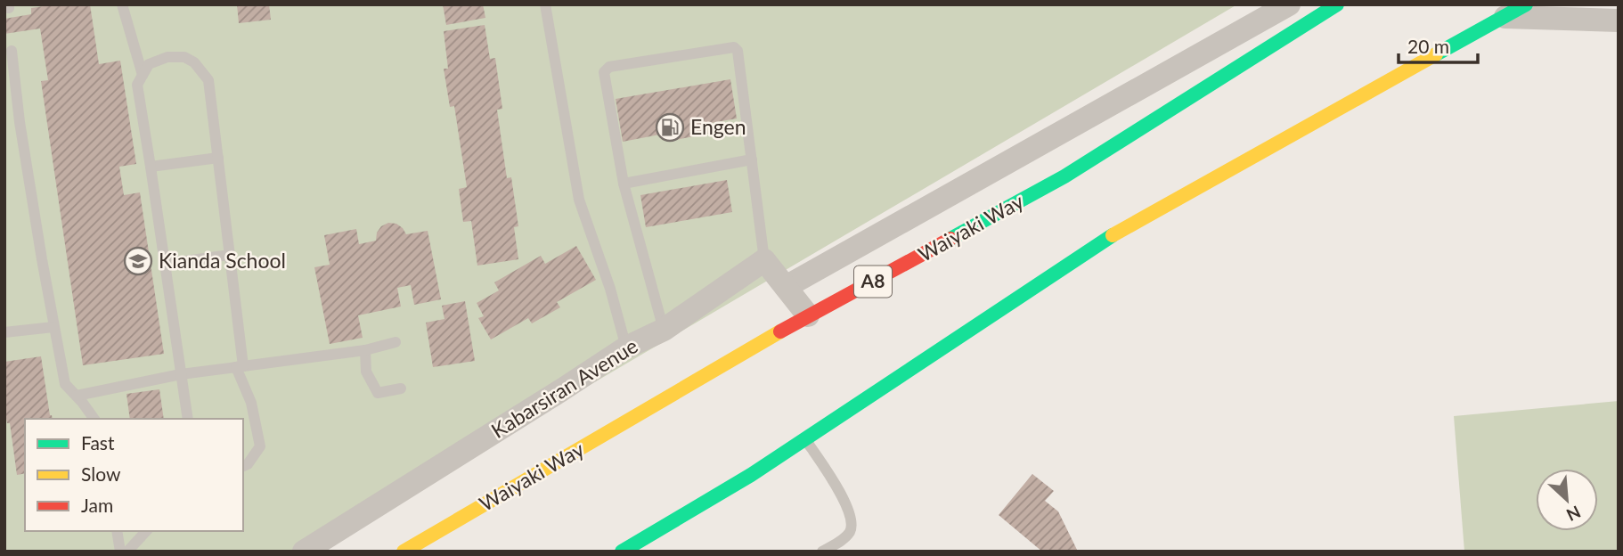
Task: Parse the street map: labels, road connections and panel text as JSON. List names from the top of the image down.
{
  "streets": {
    "highway": ["Waiyaki Way", "A8"],
    "street": ["Kabarsiran Avenue"]
  },
  "places": {
    "fuel station": ["Engen"],
    "school or university": ["Kianda School"]
  },
  "legend": ["Fast", "Slow", "Jam"],
  "scale_bar": "20 m",
  "north": "bottom right"
}
